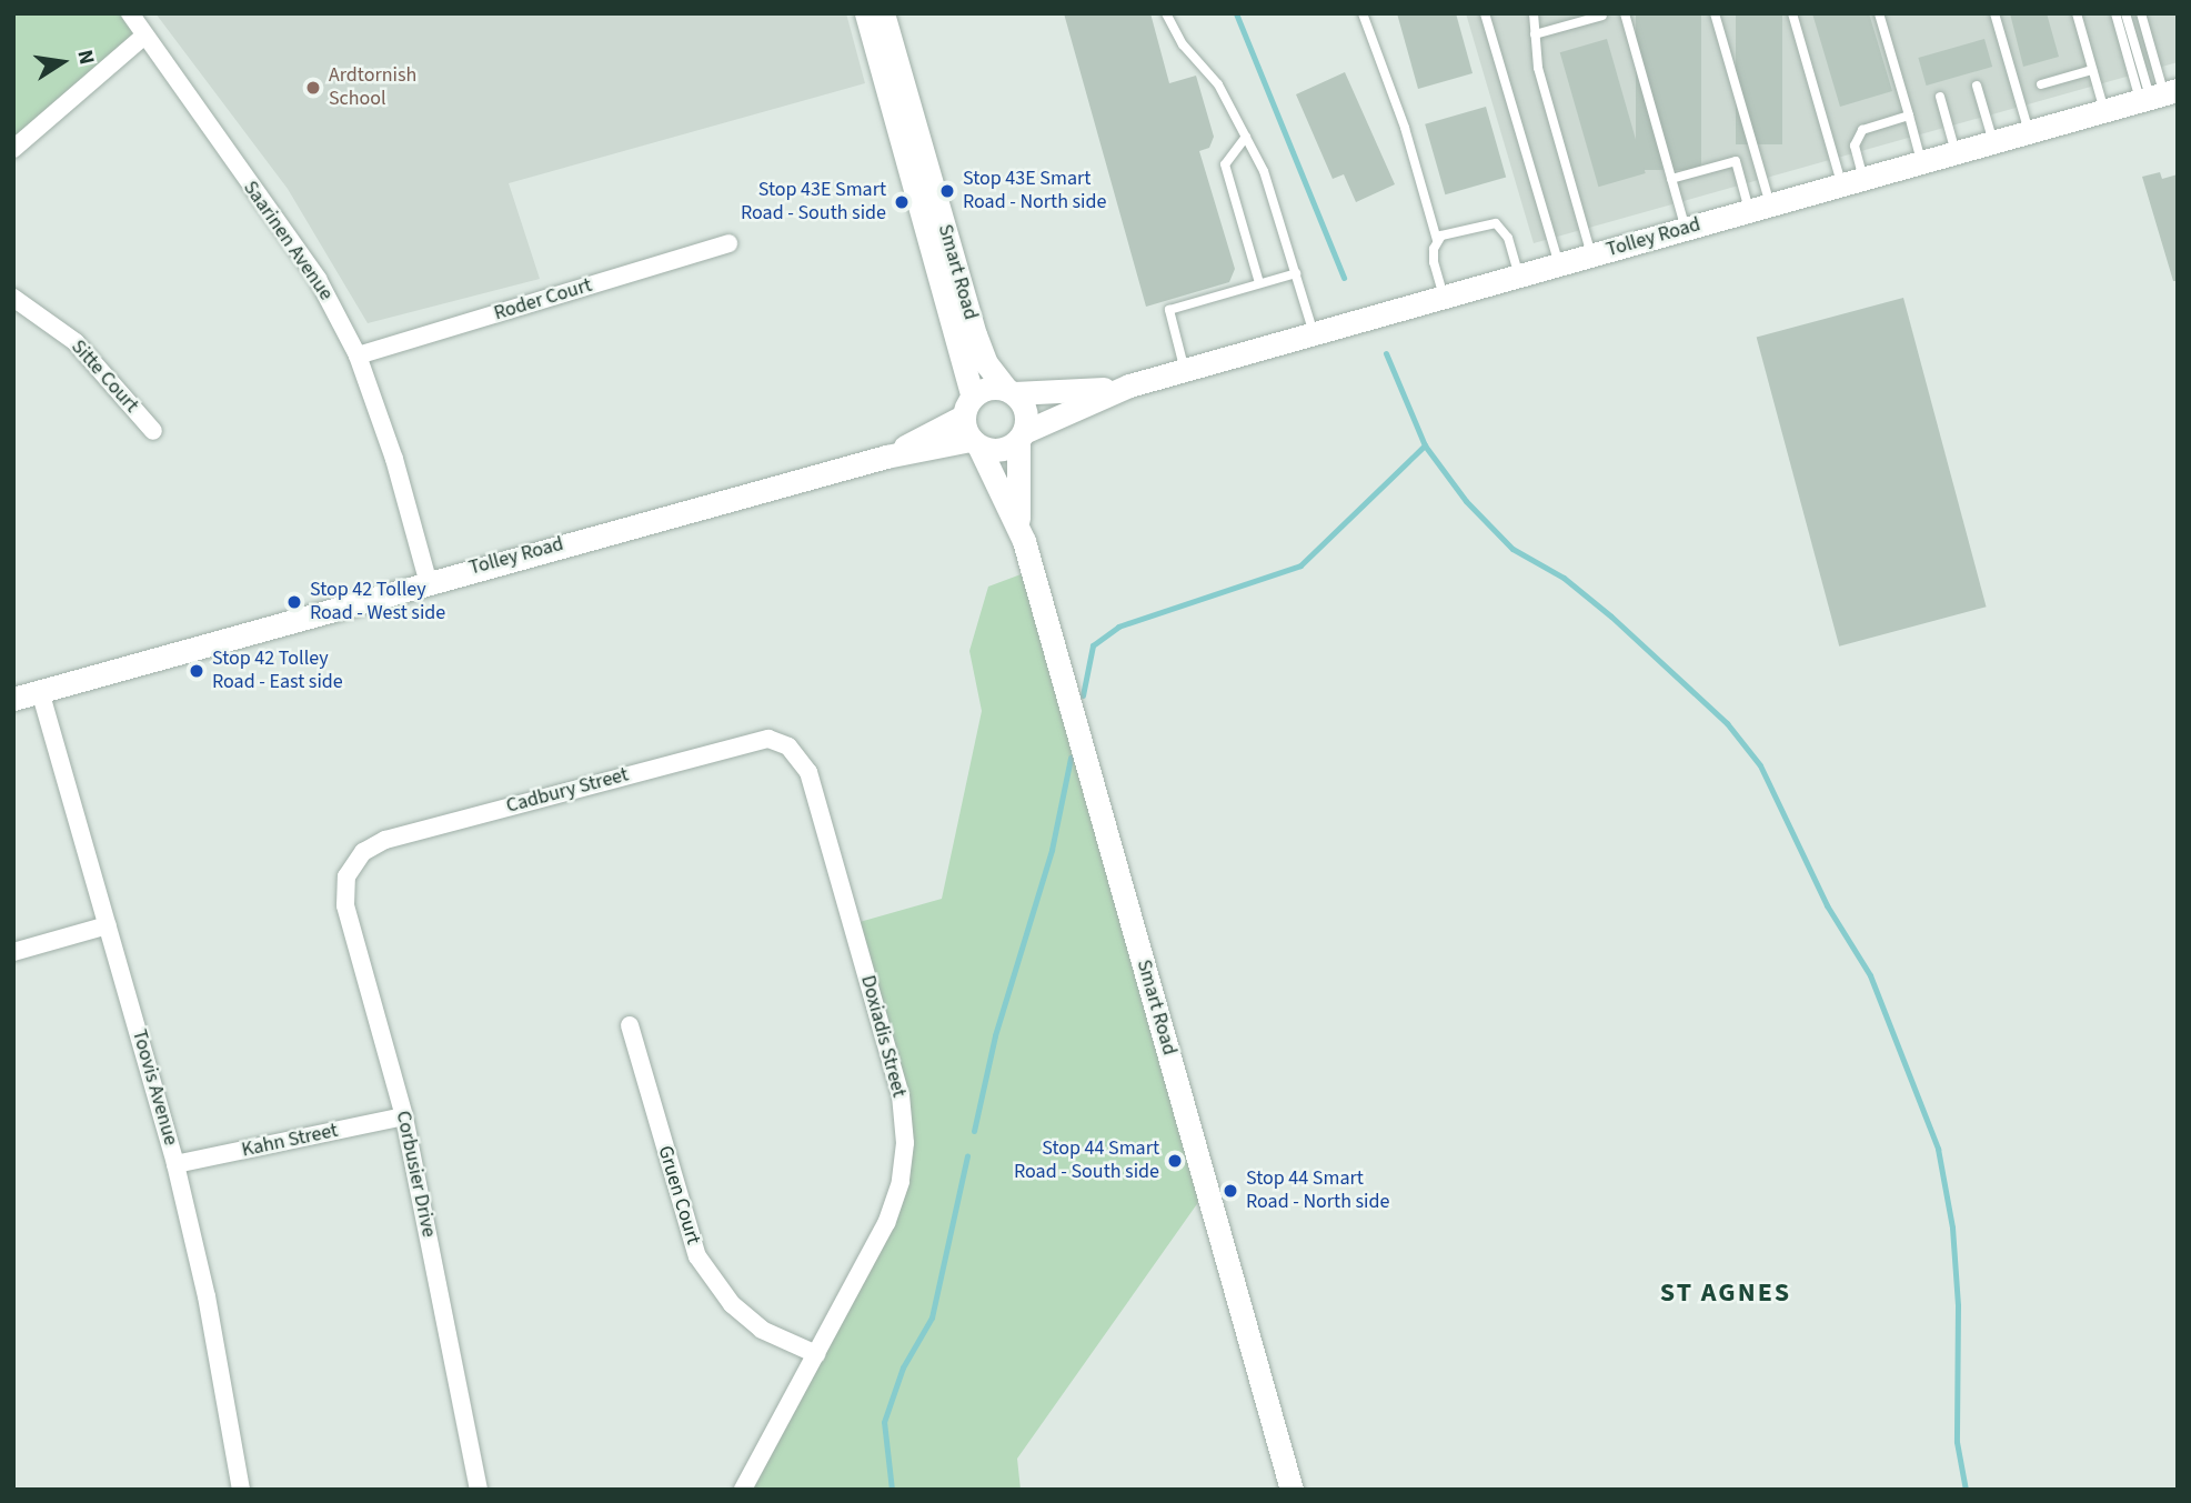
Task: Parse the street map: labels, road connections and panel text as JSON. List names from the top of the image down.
{
  "streets": {
    "main road": ["Tolley Road", "Smart Road"],
    "street": [
      "Saarinen Avenue",
      "Roder Court",
      "Sitte Court",
      "Cadbury Street",
      "Doxiadis Street",
      "Toovis Avenue",
      "Kahn Street",
      "Corbusier Drive",
      "Gruen Court"
    ]
  },
  "crossings": [
    ["Tolley Road", "Saarinen Avenue"],
    ["Tolley Road", "Smart Road"],
    ["Tolley Road", "Toovis Avenue"],
    ["Saarinen Avenue", "Roder Court"],
    ["Cadbury Street", "Doxiadis Street"],
    ["Cadbury Street", "Corbusier Drive"],
    ["Doxiadis Street", "Gruen Court"],
    ["Toovis Avenue", "Kahn Street"],
    ["Kahn Street", "Corbusier Drive"]
  ],
  "districts": ["ST AGNES"],
  "places": [
    "Ardtornish School",
    "Stop 43E Smart Road - North side",
    "Stop 43E Smart Road - South side",
    "Stop 42 Tolley Road - West side",
    "Stop 42 Tolley Road - East side",
    "Stop 44 Smart Road - South side",
    "Stop 44 Smart Road - North side"
  ],
  "north": "right"
}
